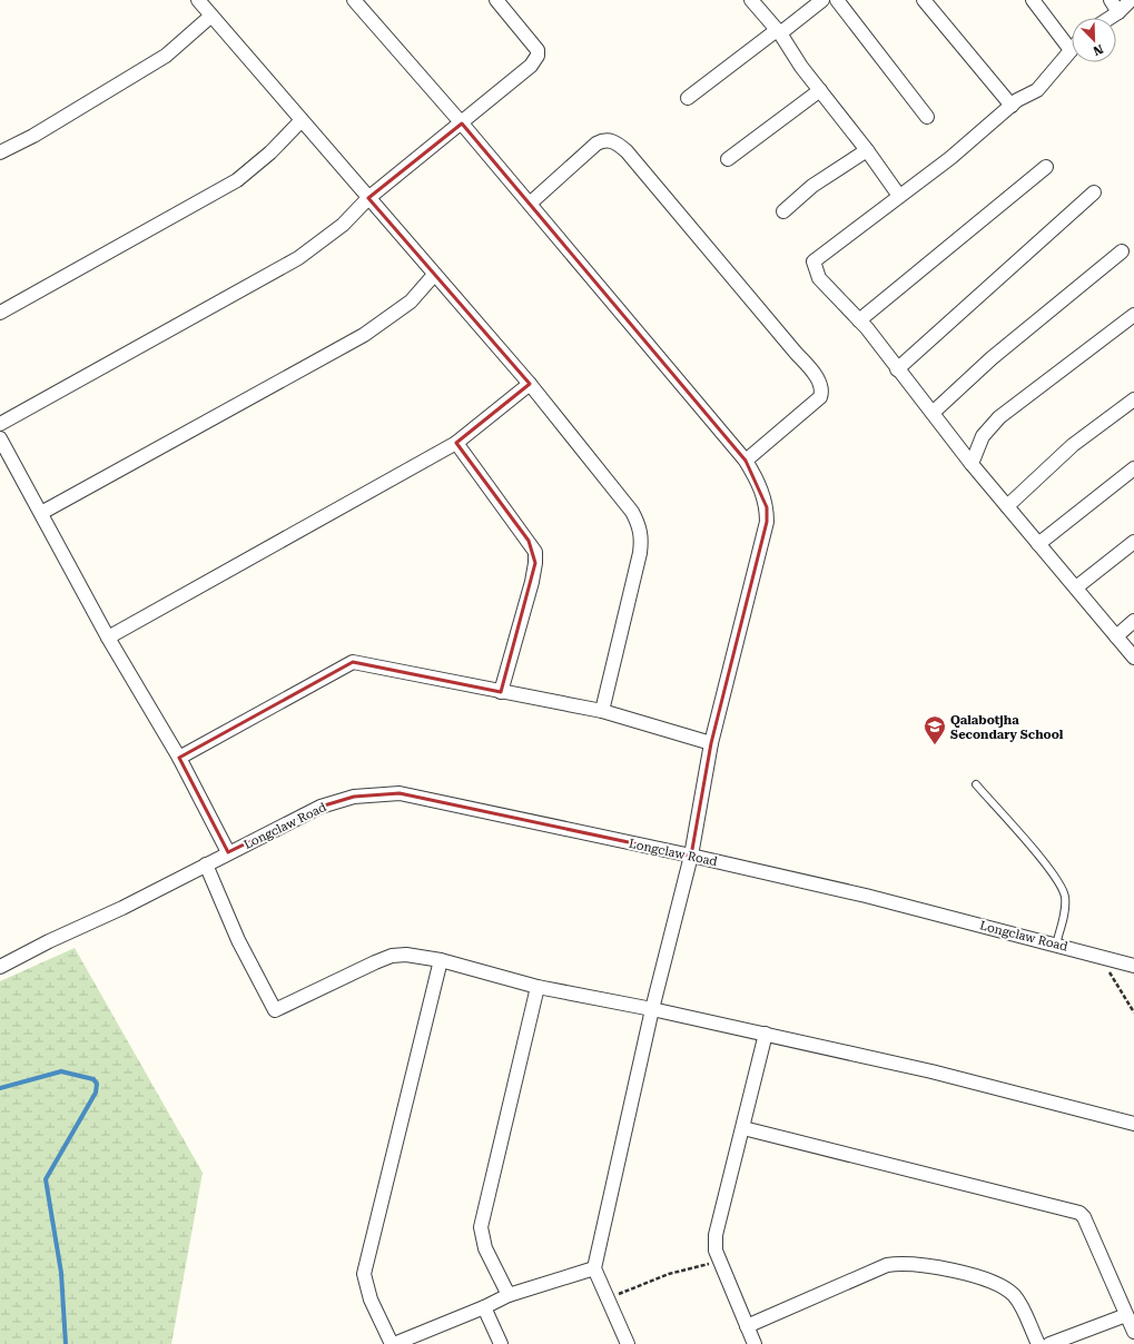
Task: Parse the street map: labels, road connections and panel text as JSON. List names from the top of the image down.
{
  "streets": {
    "street": ["Longclaw Road"]
  },
  "places": {
    "school or university": ["Qalabotjha Secondary School"]
  },
  "north": "bottom right"
}
